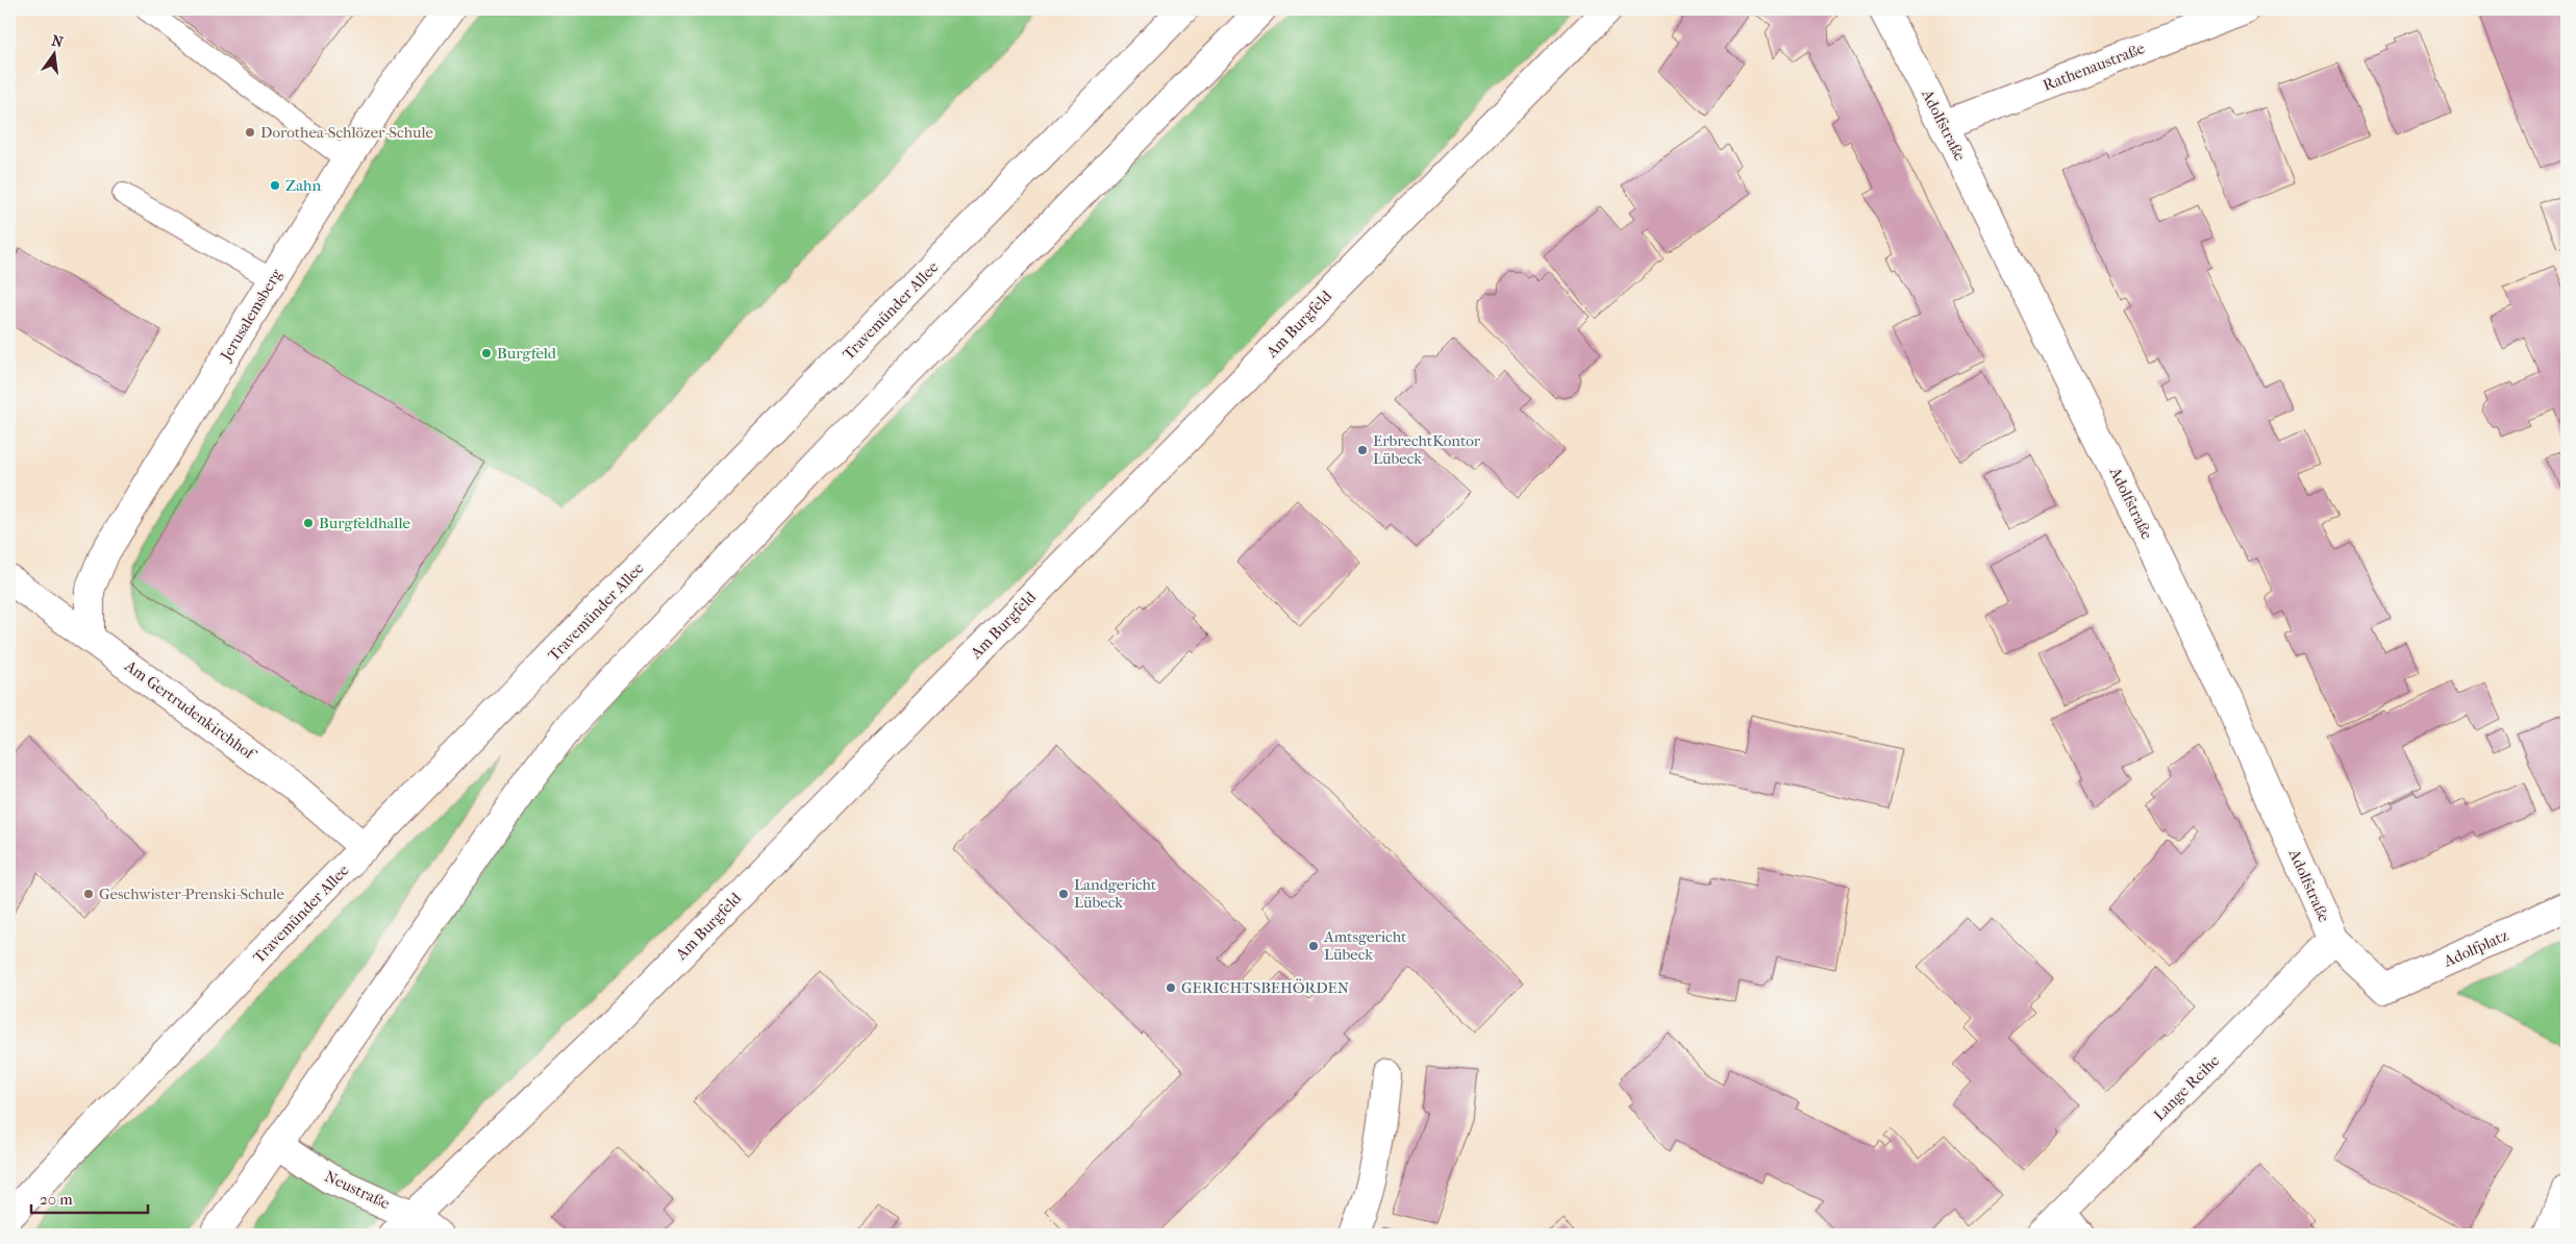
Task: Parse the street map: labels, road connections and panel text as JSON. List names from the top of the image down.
{
  "streets": {
    "street": [
      "Rathenaustraße",
      "Adolfstraße",
      "Travemünder Allee",
      "Jerusalemsberg",
      "Am Burgfeld",
      "Am Gertrudenkirchhof",
      "Adolfplatz",
      "Lange Reihe",
      "Neustraße"
    ]
  },
  "crossings": [
    ["Rathenaustraße", "Adolfstraße"],
    ["Adolfstraße", "Adolfplatz"],
    ["Adolfstraße", "Lange Reihe"],
    ["Travemünder Allee", "Am Gertrudenkirchhof"],
    ["Jerusalemsberg", "Am Gertrudenkirchhof"],
    ["Am Burgfeld", "Neustraße"]
  ],
  "places": [
    "Dorothea-Schlözer-Schule",
    "Zahn",
    "Burgfeld",
    "ErbrechtKontor Lübeck",
    "Burgfeldhalle",
    "Geschwister-Prenski-Schule",
    "Landgericht Lübeck",
    "Amtsgericht Lübeck",
    "GERICHTSBEHÖRDEN"
  ],
  "scale_bar": "20 m",
  "north": "top"
}
